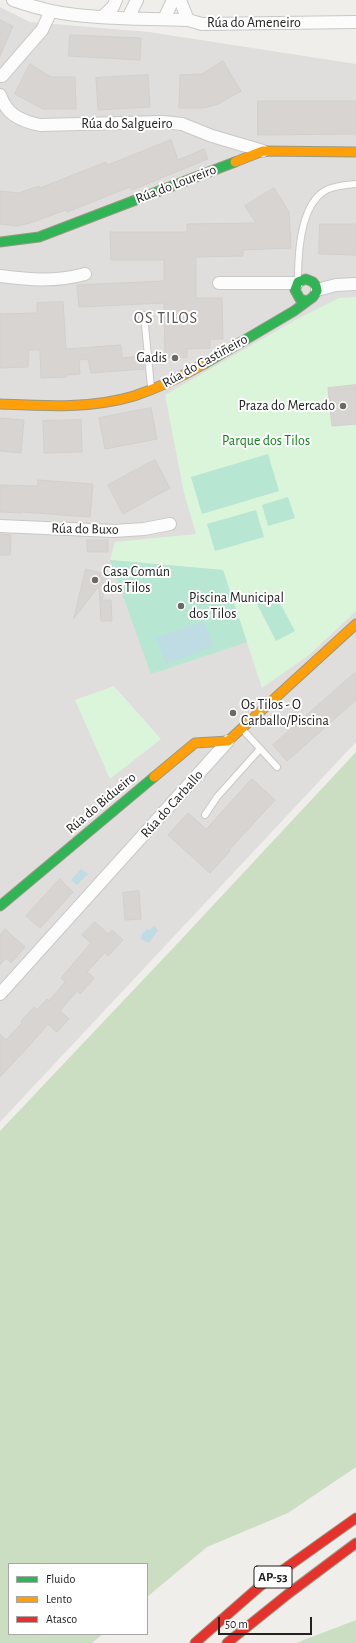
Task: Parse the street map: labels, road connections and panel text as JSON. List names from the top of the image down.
{
  "streets": {
    "main road": [
      "Rúa do Loureiro",
      "Rúa do Castiñeiro",
      "Rúa do Bidueiro",
      "Rúa do Carballo",
      "AP-53"
    ],
    "street": ["Rúa do Ameneiro", "Rúa do Salgueiro", "Rúa do Buxo"]
  },
  "crossings": [
    ["Rúa do Salgueiro", "Rúa do Loureiro"],
    ["Rúa do Bidueiro", "Rúa do Carballo"]
  ],
  "districts": ["OS TILOS"],
  "parks": ["Parque dos Tilos"],
  "places": [
    "Gadis",
    "Praza do Mercado",
    "Casa Común dos Tilos",
    "Piscina Municipal dos Tilos",
    "Os Tilos - O Carballo/Piscina"
  ],
  "legend": ["Fluido", "Lento", "Atasco"],
  "scale_bar": "50 m"
}
